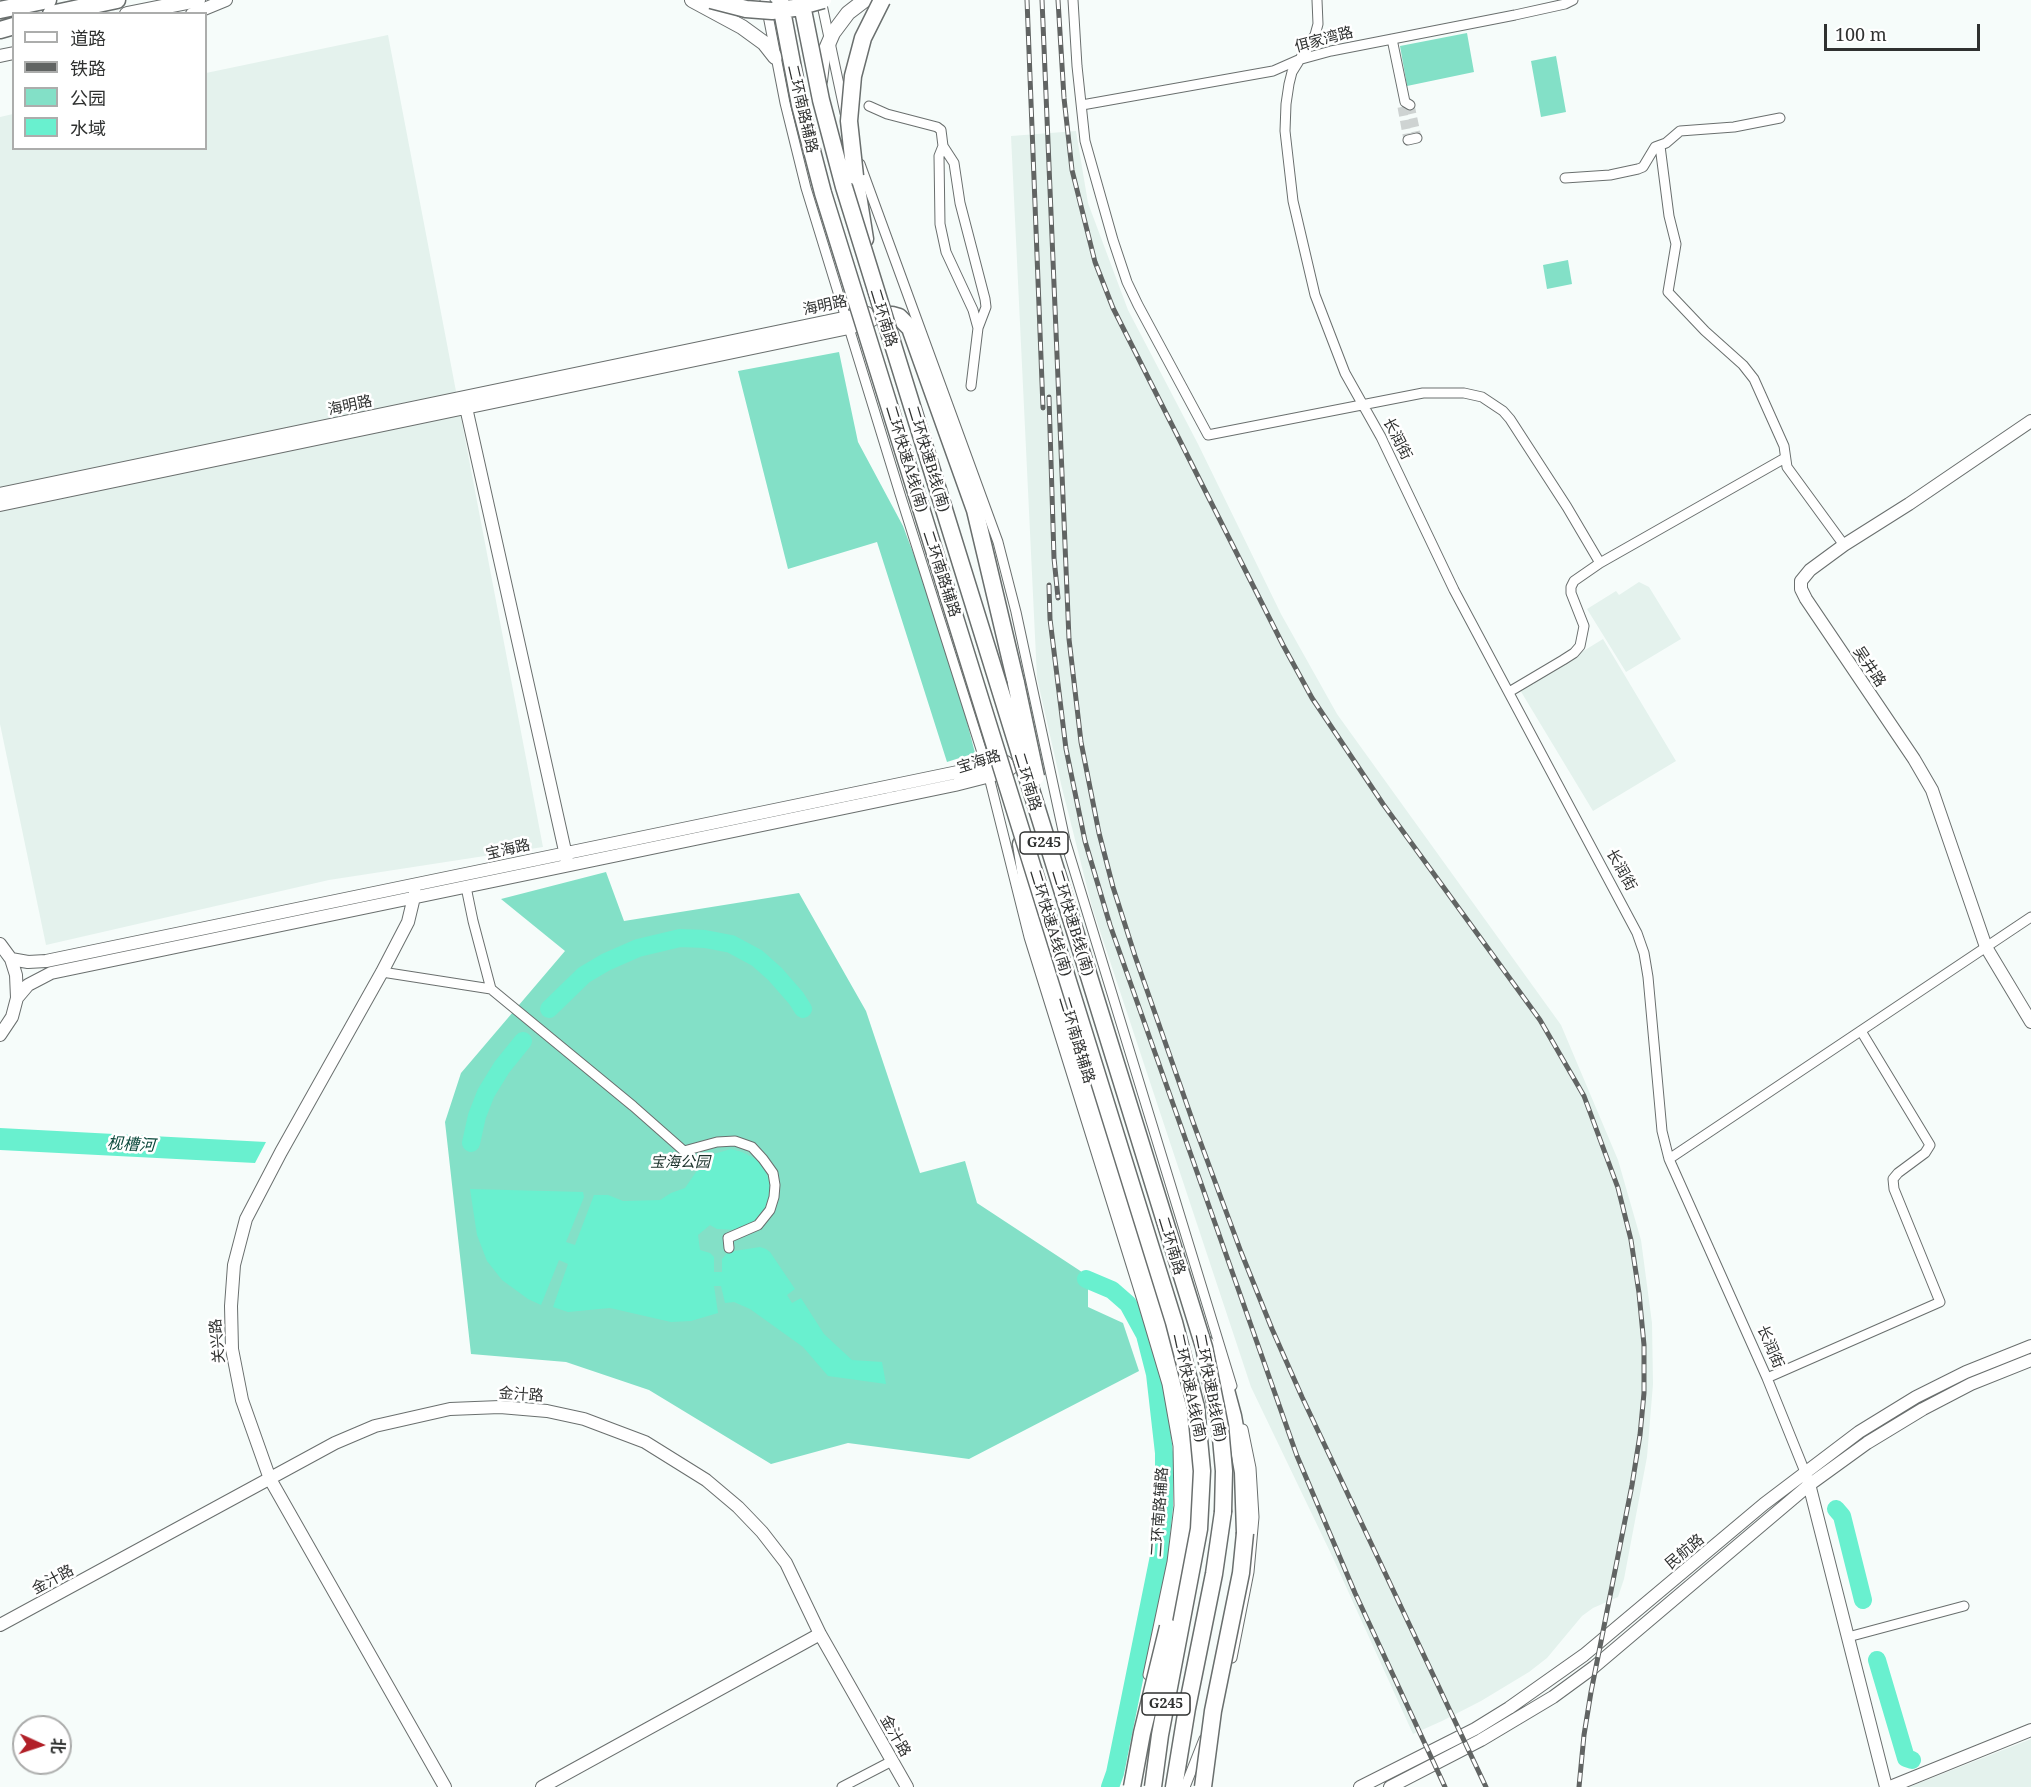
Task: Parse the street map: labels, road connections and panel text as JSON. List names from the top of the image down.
{
  "streets": {
    "highway": ["二环快速A线(南)", "二环快速B线(南)"],
    "main road": ["二环南路", "G245"],
    "street": [
      "佴家湾路",
      "二环南路辅路",
      "海明路",
      "长润街",
      "吴井路",
      "宝海路",
      "关兴路",
      "金汁路",
      "民航路"
    ]
  },
  "crossings": [
    ["佴家湾路", "长润街"],
    ["二环南路辅路", "海明路"],
    ["二环南路辅路", "宝海路"],
    ["海明路", "二环南路"],
    ["海明路", "二环快速B线(南)"],
    ["二环南路", "二环快速A线(南)"],
    ["二环南路", "二环快速B线(南)"],
    ["二环南路", "宝海路"],
    ["长润街", "民航路"],
    ["宝海路", "关兴路"],
    ["关兴路", "金汁路"]
  ],
  "water": ["枧槽河"],
  "parks": ["宝海公园"],
  "legend": [
    "道路",
    "铁路",
    "公园",
    "水域"
  ],
  "scale_bar": "100 m",
  "north": "right"
}
